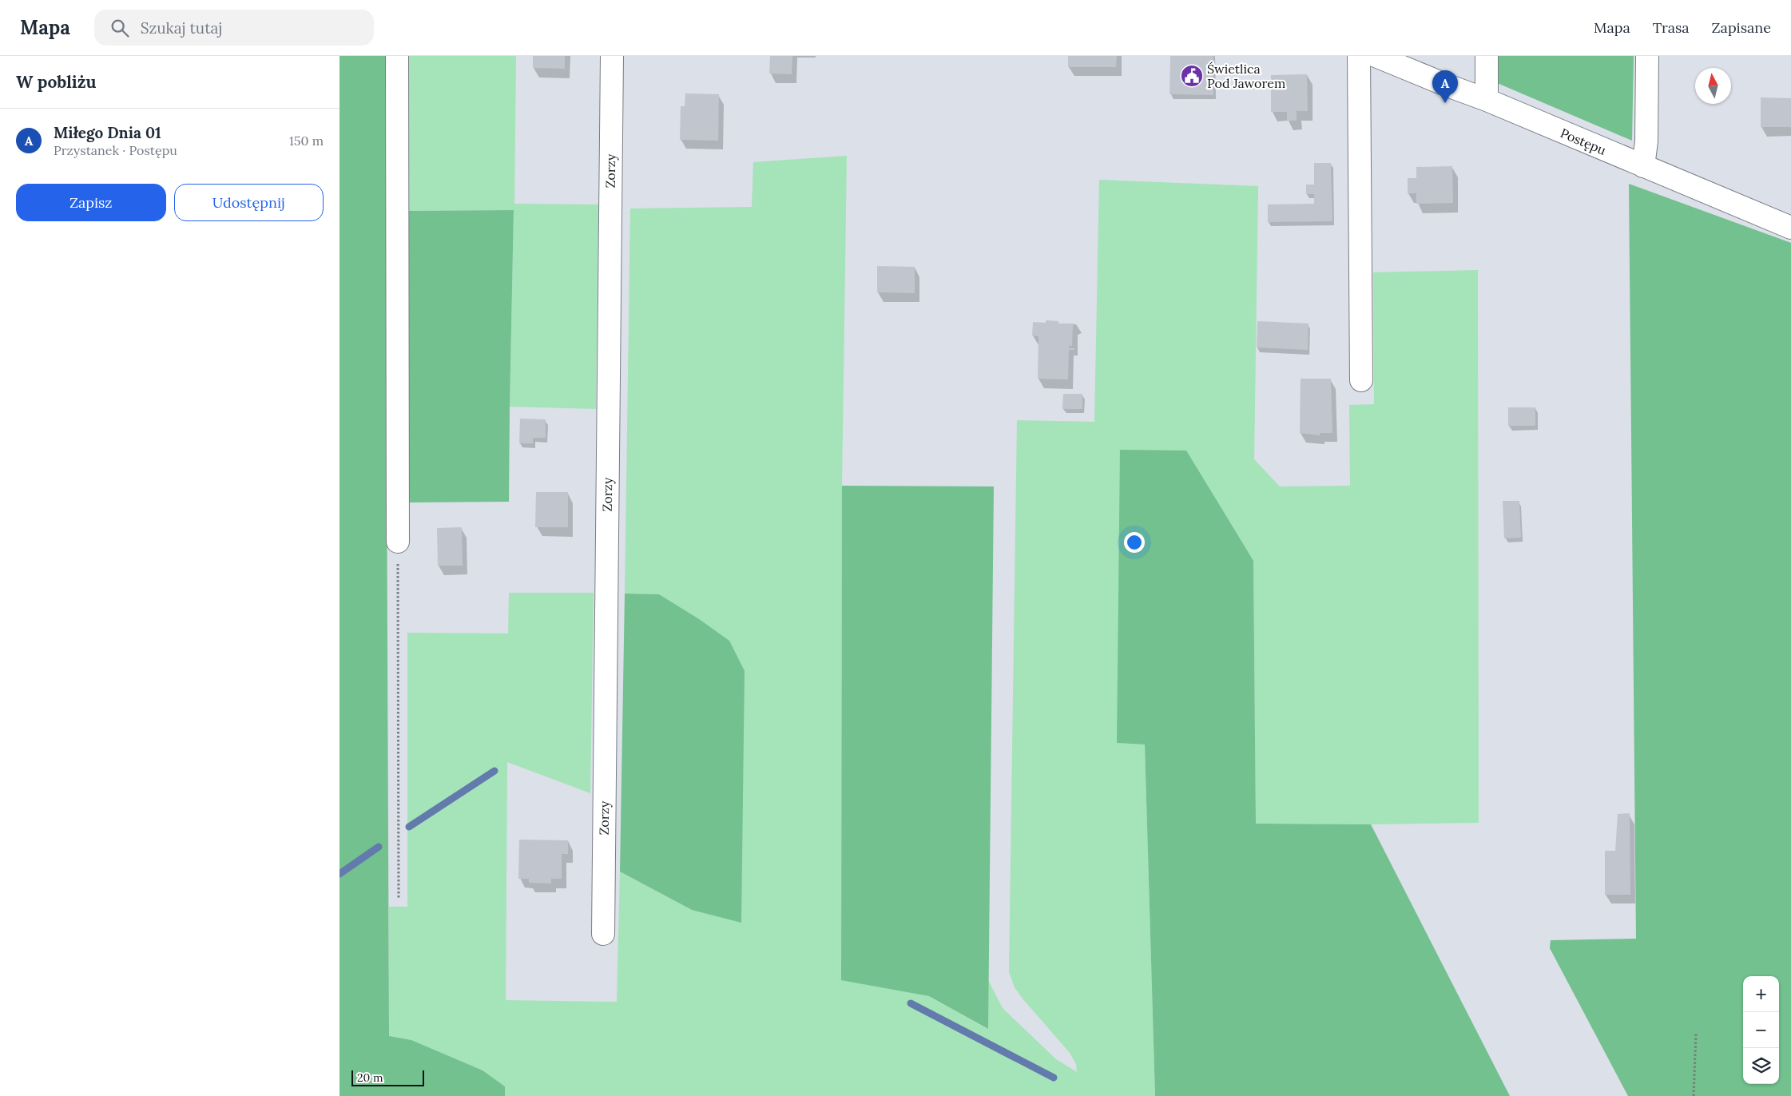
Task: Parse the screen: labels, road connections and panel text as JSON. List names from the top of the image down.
{
  "streets": {
    "street": ["Postępu", "Zorzy"]
  },
  "places": {
    "public building": ["Świetlica Pod Jaworem"]
  },
  "scale_bar": "20 m",
  "north": "top",
  "page": {
    "header": "Mapa",
    "search": "Szukaj tutaj",
    "nav": ["Mapa", "Trasa", "Zapisane"],
    "heading": "W pobliżu",
    "pins": "A",
    "list": [
      {
        "mark": "A",
        "name": "Miłego Dnia 01",
        "note": "Przystanek · Postępu",
        "value": "150 m"
      }
    ],
    "buttons": ["Zapisz", "Udostępnij"],
    "map_buttons": ["+", "−"],
    "scale": "20 m"
  }
}
